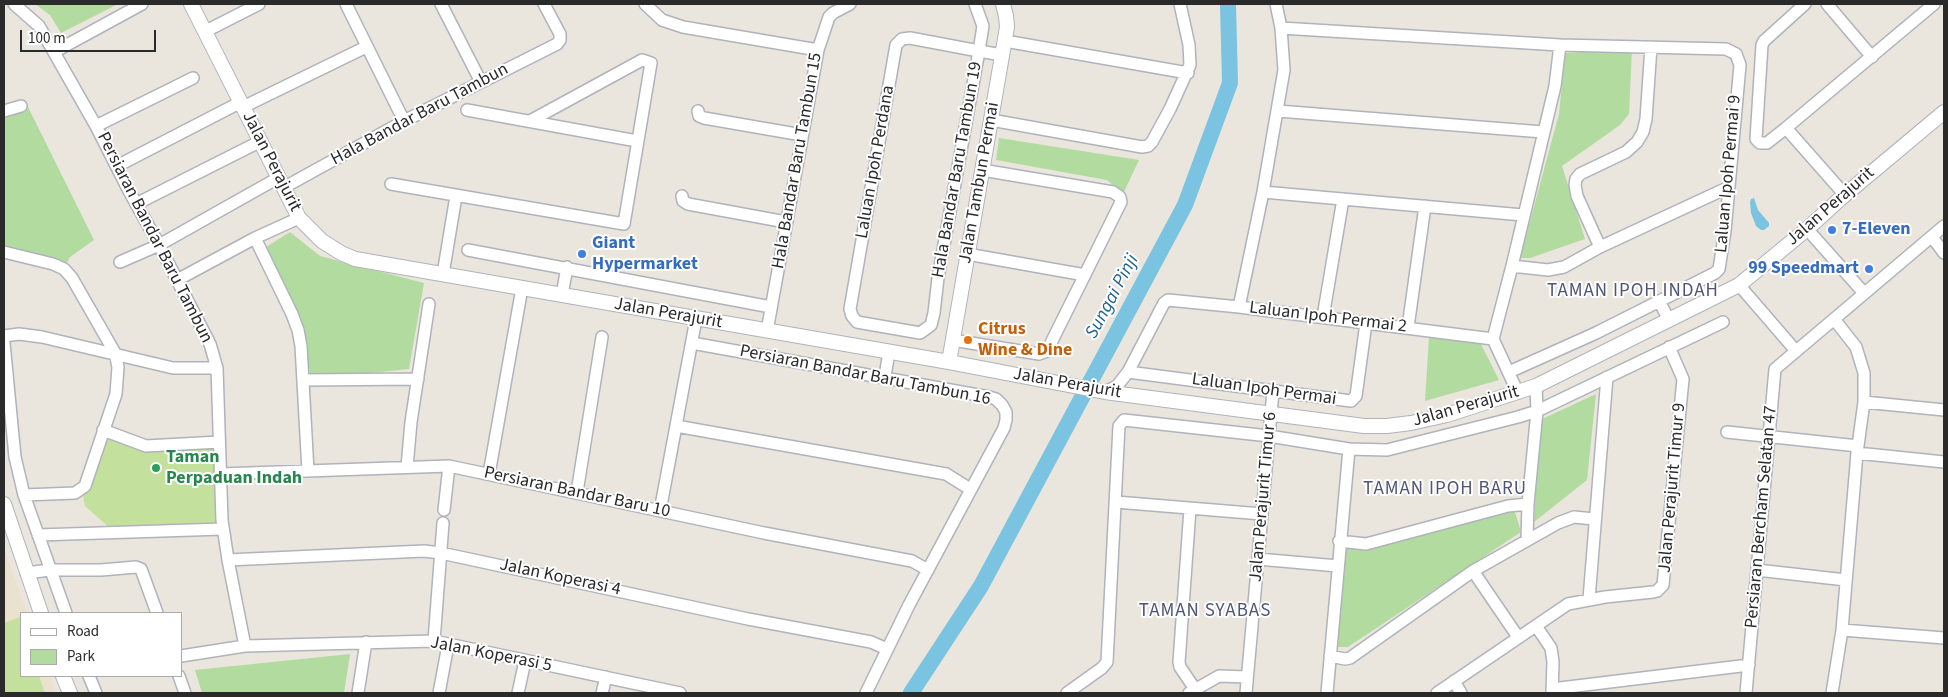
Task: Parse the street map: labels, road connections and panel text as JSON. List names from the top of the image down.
{
  "streets": {
    "street": [
      "Hala Bandar Baru Tambun",
      "Hala Bandar Baru Tambun 15",
      "Jalan Perajurit",
      "Laluan Ipoh Perdana",
      "Hala Bandar Baru Tambun 19",
      "Laluan Ipoh Permai 9",
      "Jalan Tambun Permai",
      "Persiaran Bandar Baru Tambun",
      "Laluan Ipoh Permai 2",
      "Persiaran Bandar Baru Tambun 16",
      "Laluan Ipoh Permai",
      "Jalan Perajurit Timur 9",
      "Persiaran Bandar Baru 10",
      "Jalan Perajurit Timur 6",
      "Persiaran Bercham Selatan 47",
      "Jalan Koperasi 4",
      "Jalan Koperasi 5"
    ]
  },
  "crossings": [
    ["Hala Bandar Baru Tambun", "Jalan Perajurit"],
    ["Hala Bandar Baru Tambun", "Persiaran Bandar Baru Tambun"],
    ["Hala Bandar Baru Tambun 15", "Jalan Perajurit"],
    ["Jalan Perajurit", "Jalan Tambun Permai"],
    ["Jalan Perajurit", "Jalan Perajurit Timur 6"],
    ["Laluan Ipoh Perdana", "Hala Bandar Baru Tambun 19"],
    ["Laluan Ipoh Perdana", "Jalan Tambun Permai"],
    ["Persiaran Bandar Baru Tambun", "Persiaran Bandar Baru 10"],
    ["Persiaran Bandar Baru Tambun", "Jalan Koperasi 4"],
    ["Persiaran Bandar Baru Tambun", "Jalan Koperasi 5"],
    ["Laluan Ipoh Permai 2", "Laluan Ipoh Permai"],
    ["Laluan Ipoh Permai", "Jalan Perajurit Timur 6"]
  ],
  "districts": ["TAMAN IPOH INDAH", "TAMAN IPOH BARU", "TAMAN SYABAS"],
  "water": ["Sungai Pinji"],
  "places": [
    "7-Eleven",
    "Giant Hypermarket",
    "99 Speedmart",
    "Citrus Wine & Dine",
    "Taman Perpaduan Indah"
  ],
  "legend": ["Road", "Park"],
  "scale_bar": "100 m"
}
